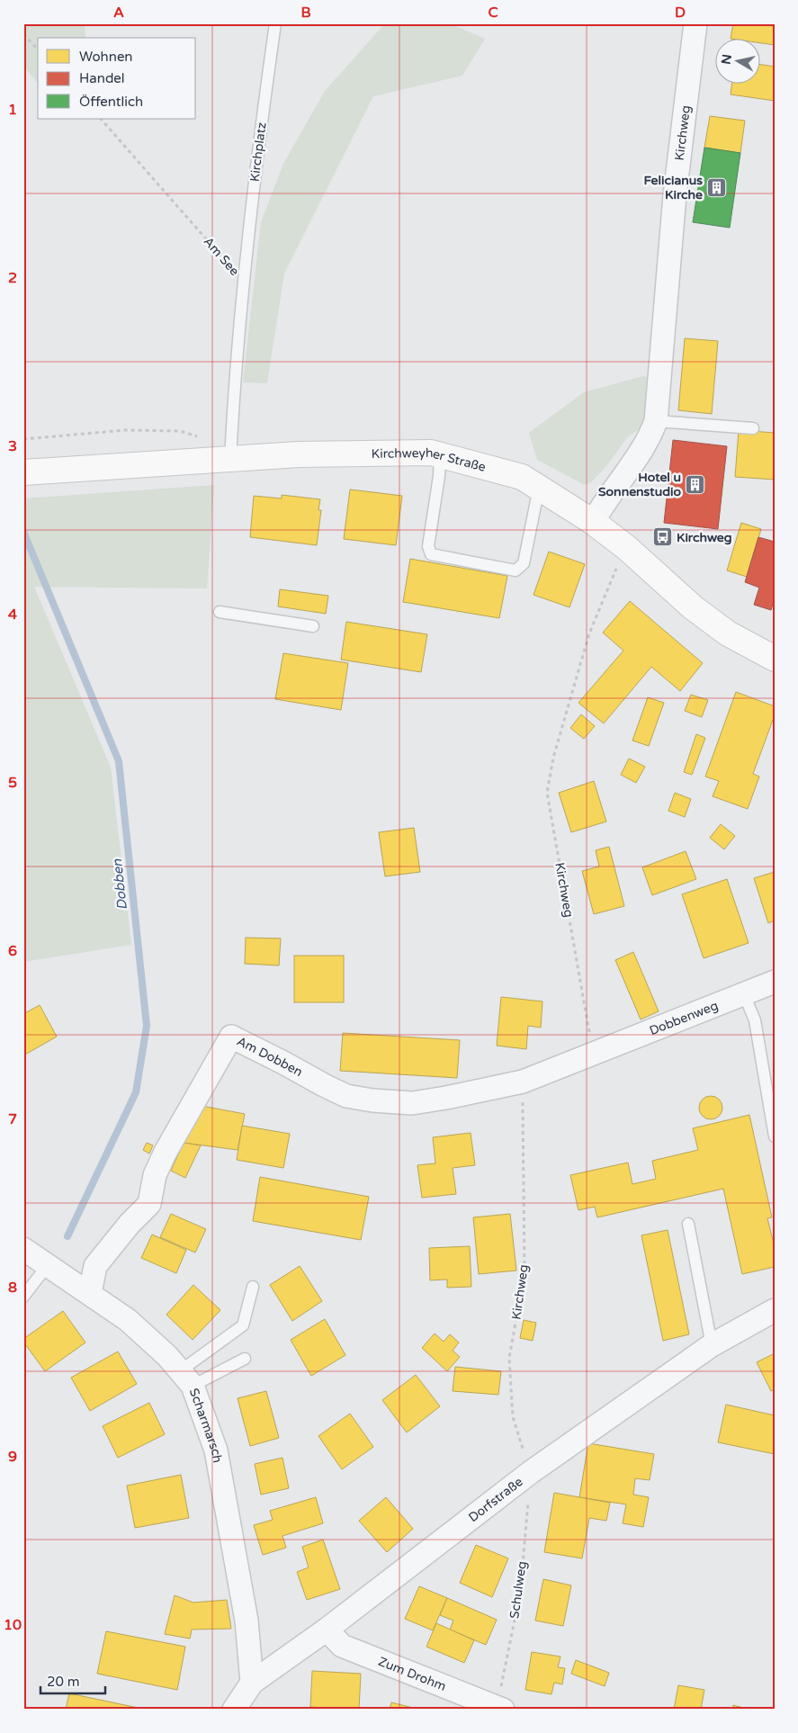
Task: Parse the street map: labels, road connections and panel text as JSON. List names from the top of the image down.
{
  "streets": {
    "main road": ["Kirchweyher Straße"],
    "street": [
      "Kirchweg",
      "Dobbenweg",
      "Am Dobben",
      "Scharmarsch",
      "Dorfstraße",
      "Zum Drohm"
    ],
    "lane": ["Kirchplatz", "Am See"],
    "path": ["Schulweg"]
  },
  "crossings": [
    ["Kirchweg", "Kirchweyher Straße"],
    ["Kirchweg", "Dobbenweg"],
    ["Kirchweg", "Am Dobben"],
    ["Kirchweg", "Dorfstraße"],
    ["Kirchweg", "Schulweg"],
    ["Kirchplatz", "Am See"],
    ["Am See", "Kirchweyher Straße"],
    ["Dobbenweg", "Am Dobben"],
    ["Am Dobben", "Scharmarsch"],
    ["Scharmarsch", "Dorfstraße"],
    ["Dorfstraße", "Schulweg"],
    ["Dorfstraße", "Zum Drohm"],
    ["Schulweg", "Zum Drohm"]
  ],
  "water": ["Dobben"],
  "places": {
    "building": ["Felicianus Kirche", "Hotel u Sonnenstudio"],
    "bus stop": ["Kirchweg"]
  },
  "legend": ["Wohnen", "Handel", "Öffentlich"],
  "scale_bar": "20 m",
  "north": "left",
  "grid": {
    "columns": [
      "A",
      "B",
      "C",
      "D"
    ],
    "rows": [
      "1",
      "2",
      "3",
      "4",
      "5",
      "6",
      "7",
      "8",
      "9",
      "10"
    ]
  }
}
